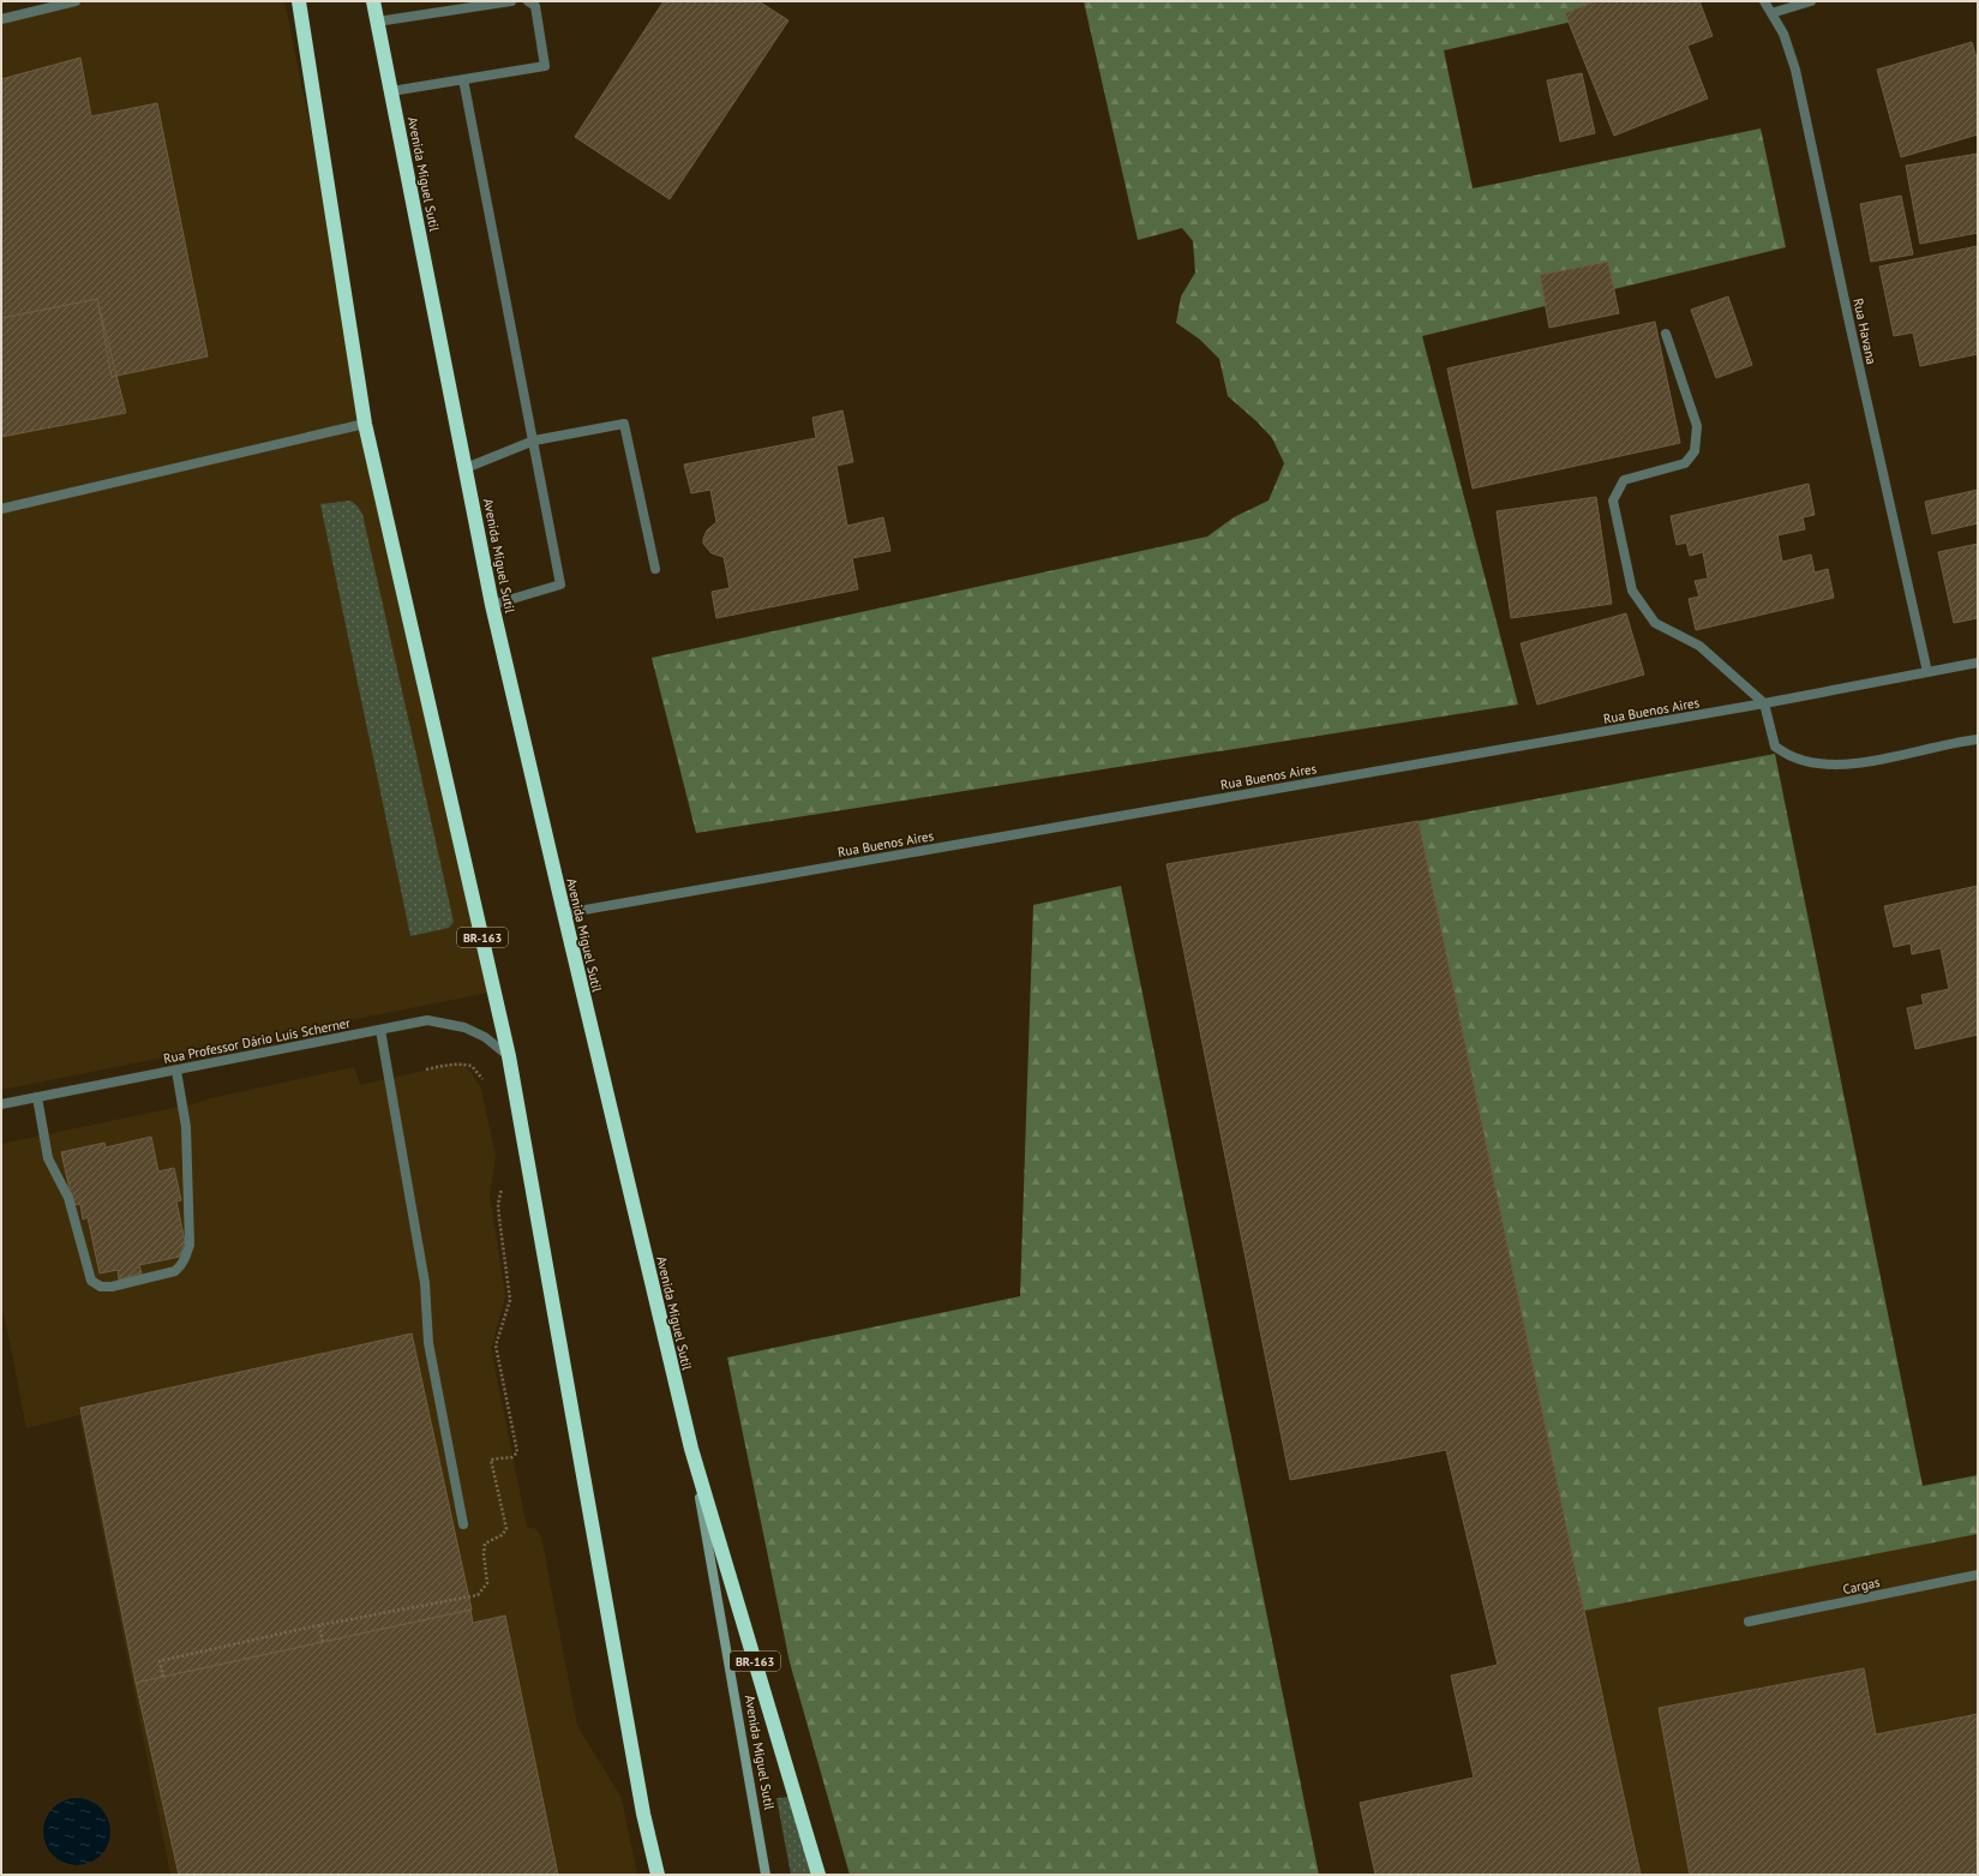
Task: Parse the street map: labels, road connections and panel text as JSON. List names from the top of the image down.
{
  "streets": {
    "highway": ["Avenida Miguel Sutil", "BR-163"],
    "street": [
      "Rua Havana",
      "Rua Buenos Aires",
      "Rua Professor Dário Luís Scherner",
      "Cargas"
    ]
  },
  "crossings": [
    ["Avenida Miguel Sutil", "Rua Buenos Aires"],
    ["Avenida Miguel Sutil", "BR-163"],
    ["Rua Havana", "Rua Buenos Aires"],
    ["BR-163", "Rua Professor Dário Luís Scherner"]
  ]
}
